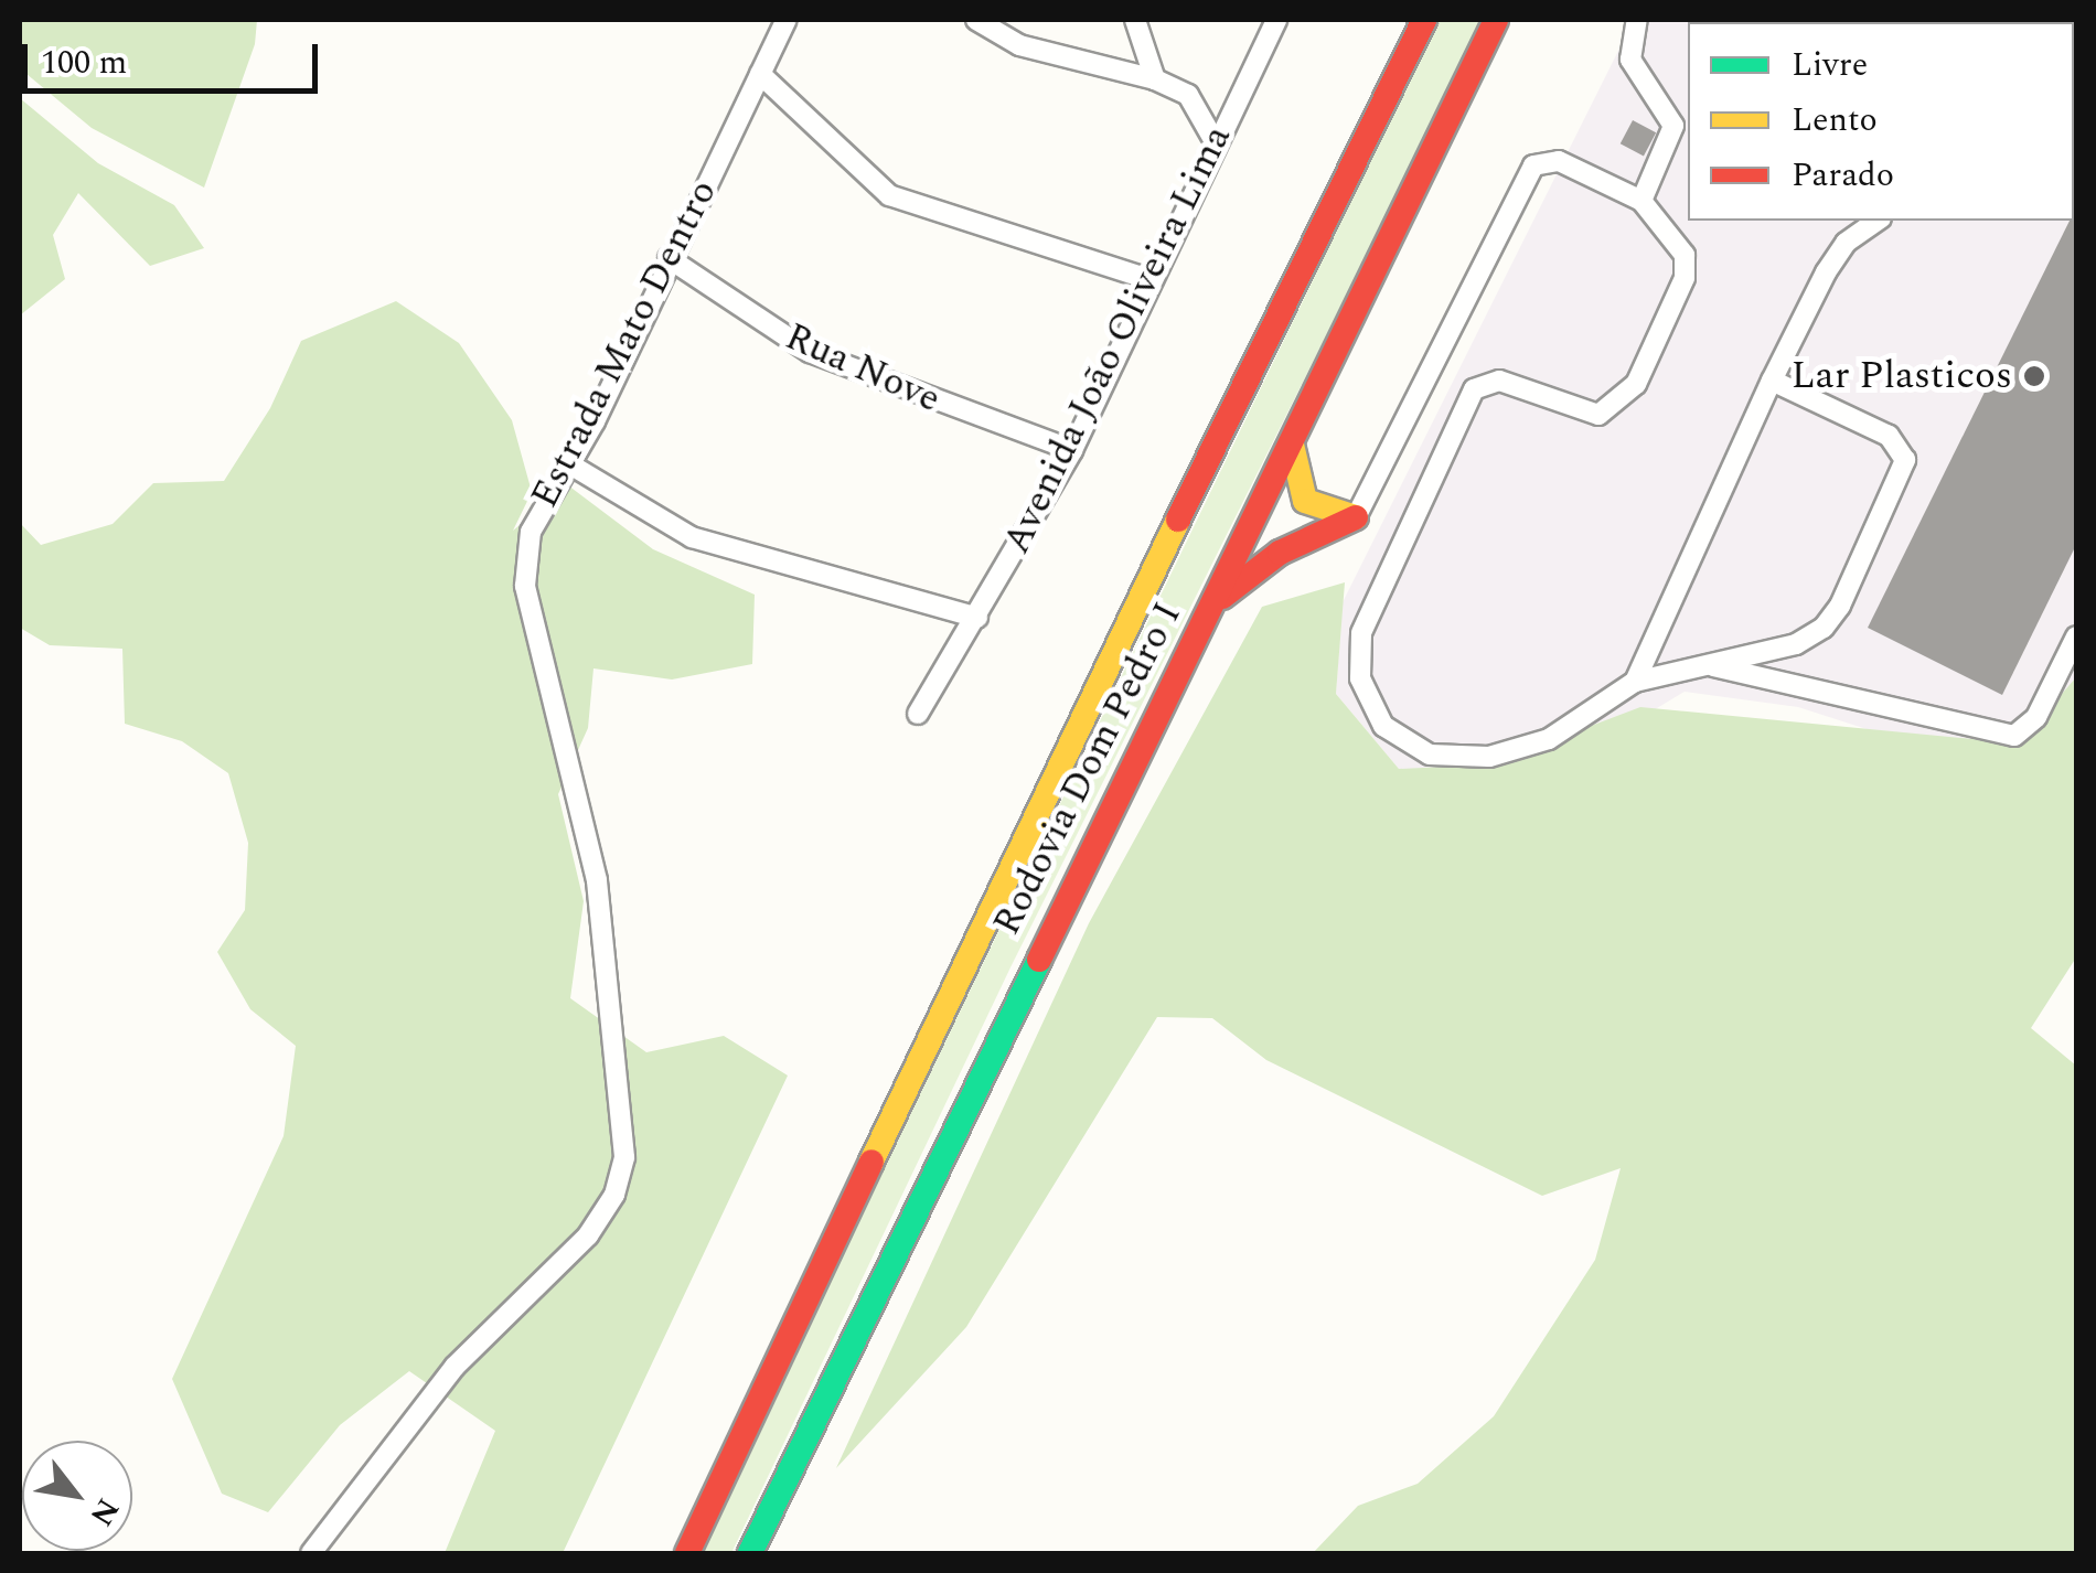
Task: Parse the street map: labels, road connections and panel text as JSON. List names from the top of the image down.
{
  "streets": {
    "highway": ["Rodovia Dom Pedro I"],
    "street": ["Avenida João Oliveira Lima", "Estrada Mato Dentro", "Rua Nove"]
  },
  "crossings": [
    ["Avenida João Oliveira Lima", "Rua Nove"],
    ["Estrada Mato Dentro", "Rua Nove"]
  ],
  "places": ["Lar Plasticos"],
  "legend": ["Livre", "Lento", "Parado"],
  "scale_bar": "100 m",
  "north": "bottom right"
}
